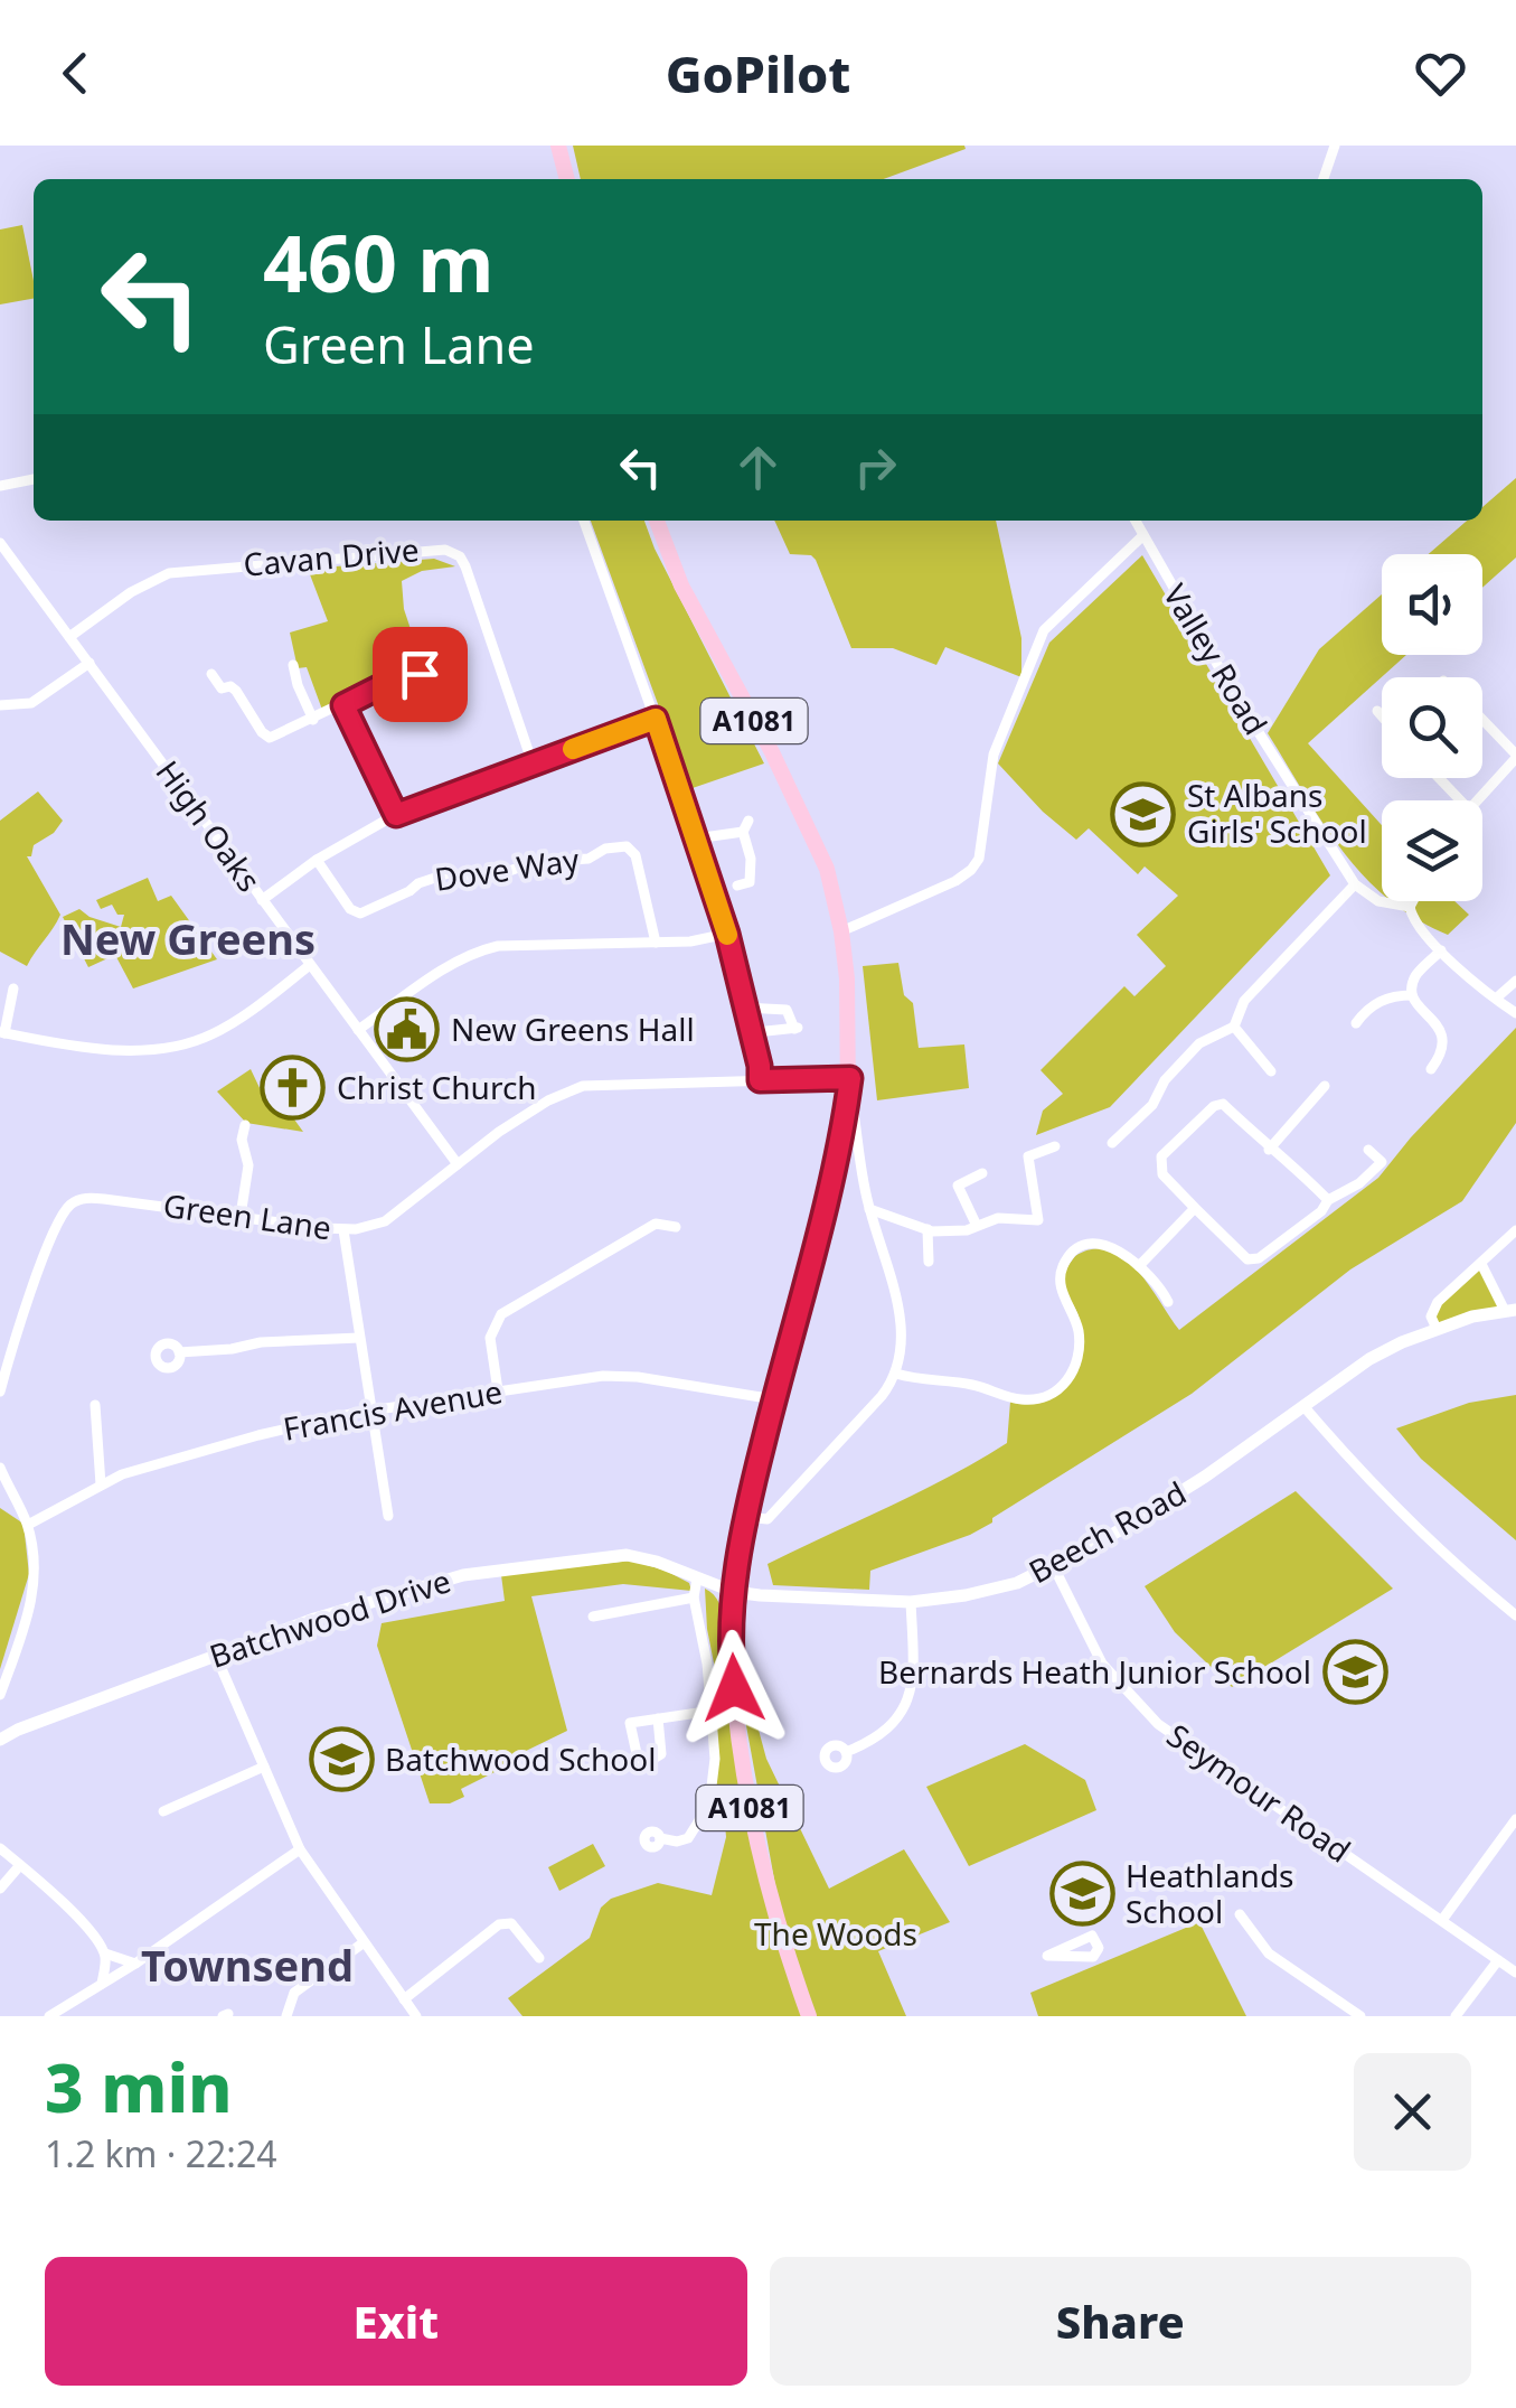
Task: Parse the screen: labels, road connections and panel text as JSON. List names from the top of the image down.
{
  "streets": {
    "main road": ["A1081"],
    "street": [
      "Cavan Drive",
      "Valley Road",
      "High Oaks",
      "Dove Way",
      "Green Lane",
      "Francis Avenue",
      "Beech Road",
      "Batchwood Drive",
      "Seymour Road"
    ]
  },
  "crossings": [
    ["Cavan Drive", "High Oaks"],
    ["A1081", "Green Lane"],
    ["A1081", "Francis Avenue"],
    ["A1081", "Beech Road"],
    ["A1081", "Batchwood Drive"],
    ["High Oaks", "Green Lane"],
    ["Beech Road", "Batchwood Drive"],
    ["Beech Road", "Seymour Road"]
  ],
  "districts": ["New Greens", "Townsend"],
  "parks": ["The Woods"],
  "places": {
    "school or university": [
      "St Albans Girls' School",
      "Bernards Heath Junior School",
      "Batchwood School",
      "Heathlands School"
    ],
    "public building": ["New Greens Hall"],
    "church": ["Christ Church"]
  },
  "page": {
    "header": "GoPilot",
    "turn": ["460 m", "Green Lane"],
    "heading": ["3 min", "1.2 km · 22:24"],
    "buttons": ["Exit", "Share"]
  }
}
